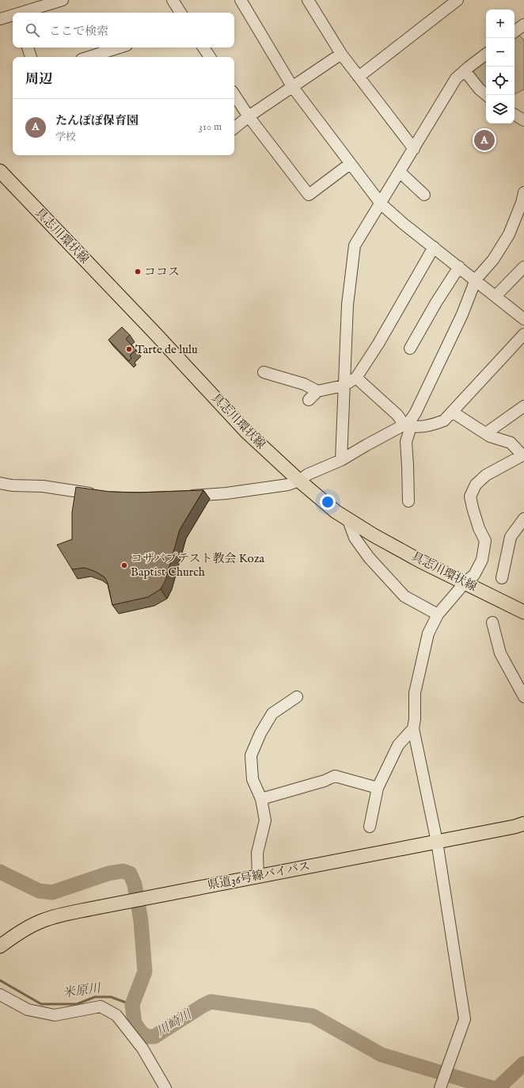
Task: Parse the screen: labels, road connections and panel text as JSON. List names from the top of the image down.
{
  "streets": {
    "main road": ["具志川環状線", "県道36号線バイパス"]
  },
  "water": ["米原川", "川崎川"],
  "places": ["ココス", "Tarte de lulu", "コザバプテスト教会 Koza Baptist Church"],
  "page": {
    "map_buttons": ["+", "−"],
    "search": "ここで検索",
    "heading": "周辺",
    "list": [
      {
        "mark": "A",
        "name": "たんぽぽ保育園",
        "note": "学校",
        "value": "310 m"
      }
    ],
    "pins": "A"
  }
}
